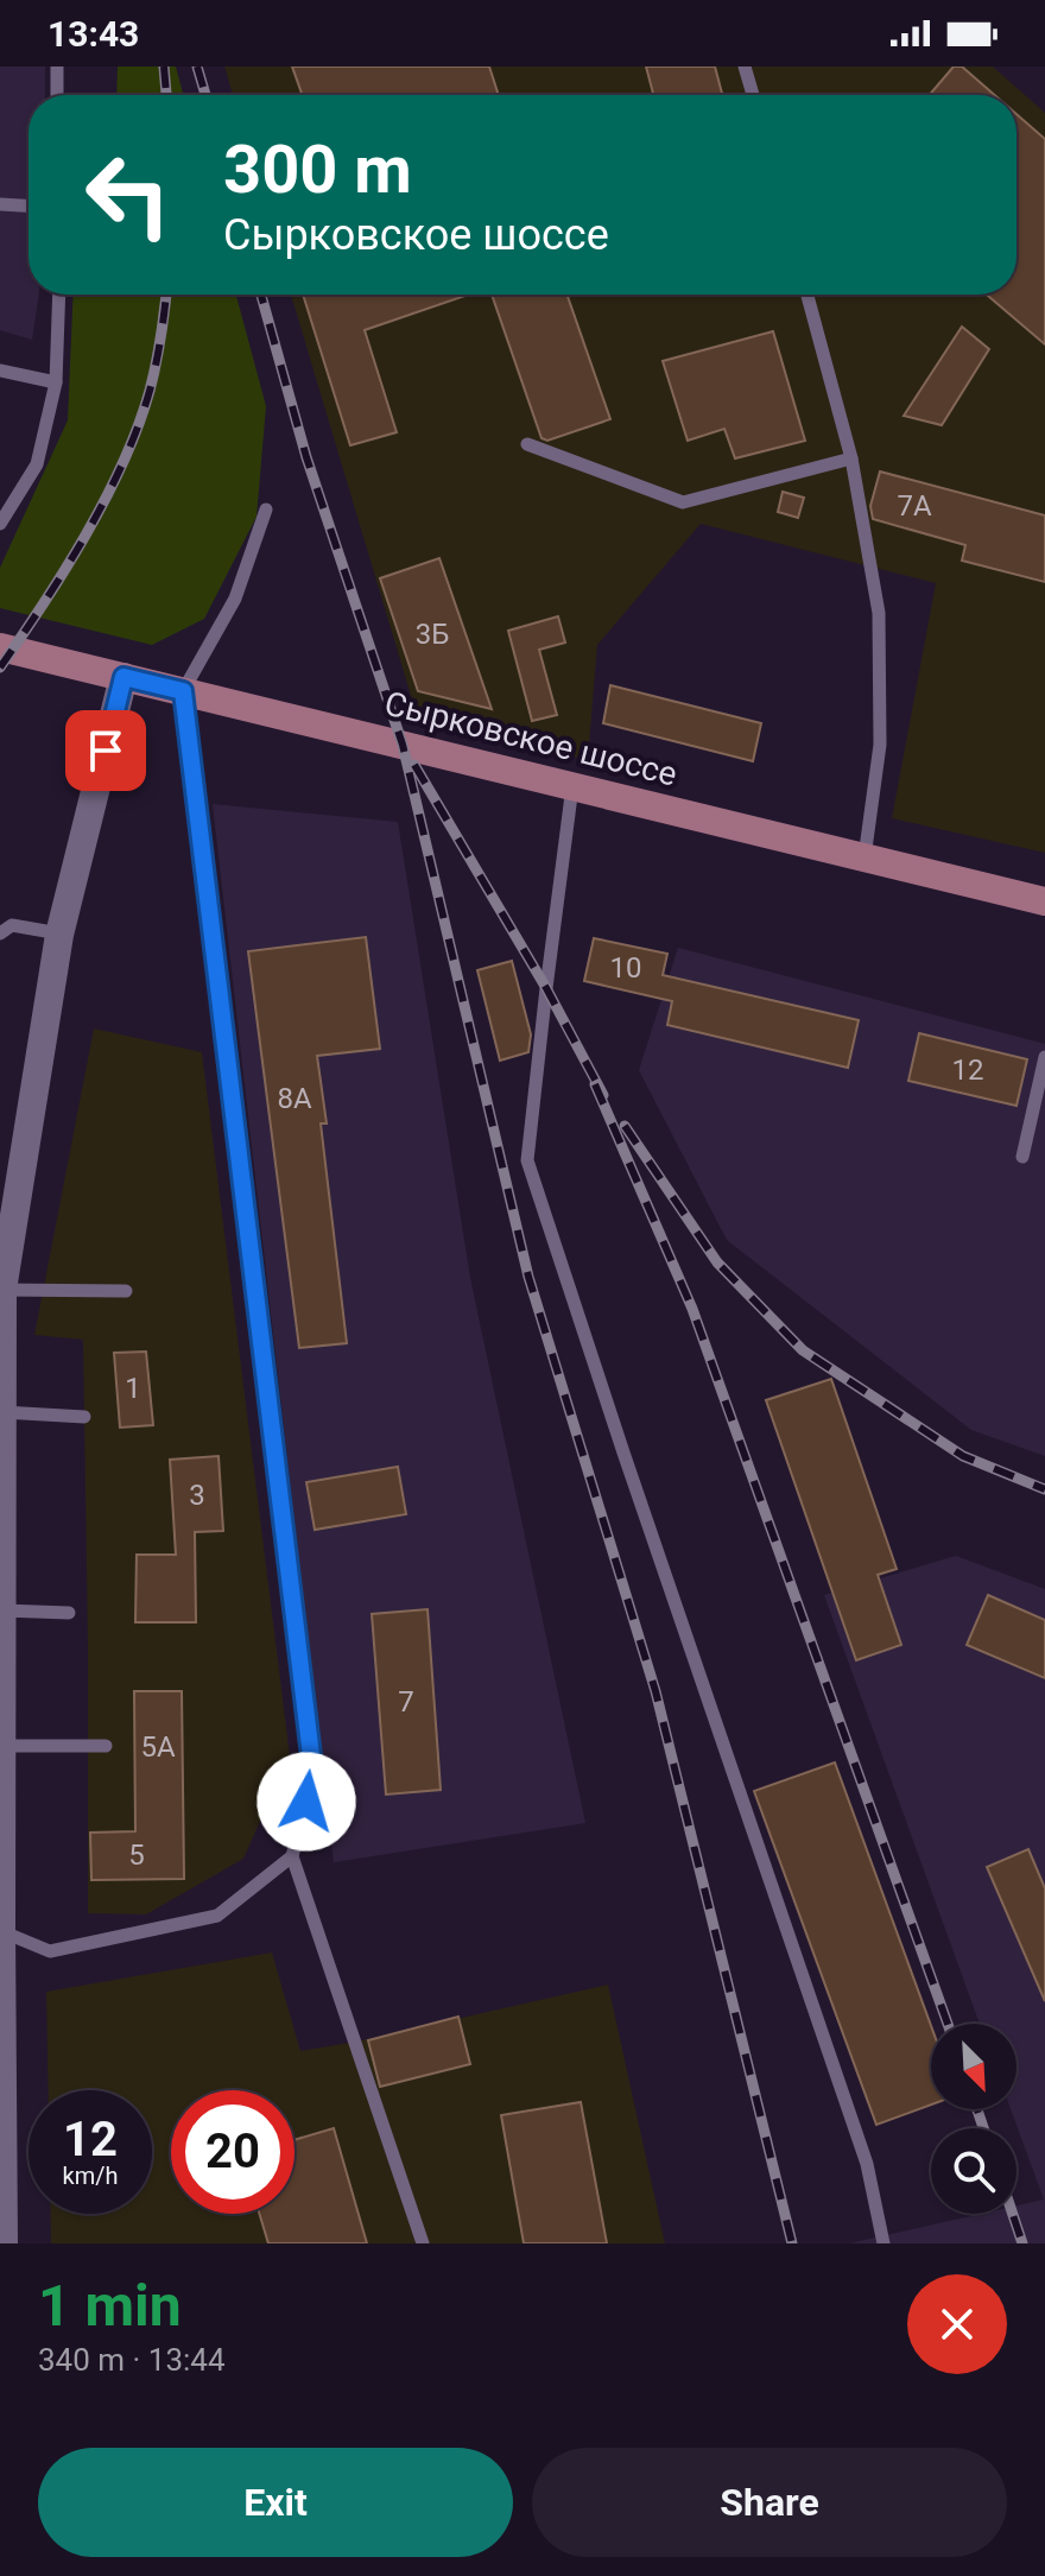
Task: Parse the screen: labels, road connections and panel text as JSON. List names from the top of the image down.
{
  "streets": {
    "main road": ["Сырковское шоссе"]
  },
  "house_numbers": [
    "7А",
    "3Б",
    "10",
    "12",
    "8А",
    "1",
    "3",
    "7",
    "5А",
    "5"
  ],
  "north": "bottom right",
  "page": {
    "status": "13:43",
    "turn": ["300 m", "Сырковское шоссе"],
    "speed": "12 km/h",
    "limit": "20",
    "heading": ["1 min", "340 m · 13:44"],
    "buttons": ["Exit", "Share"]
  }
}
